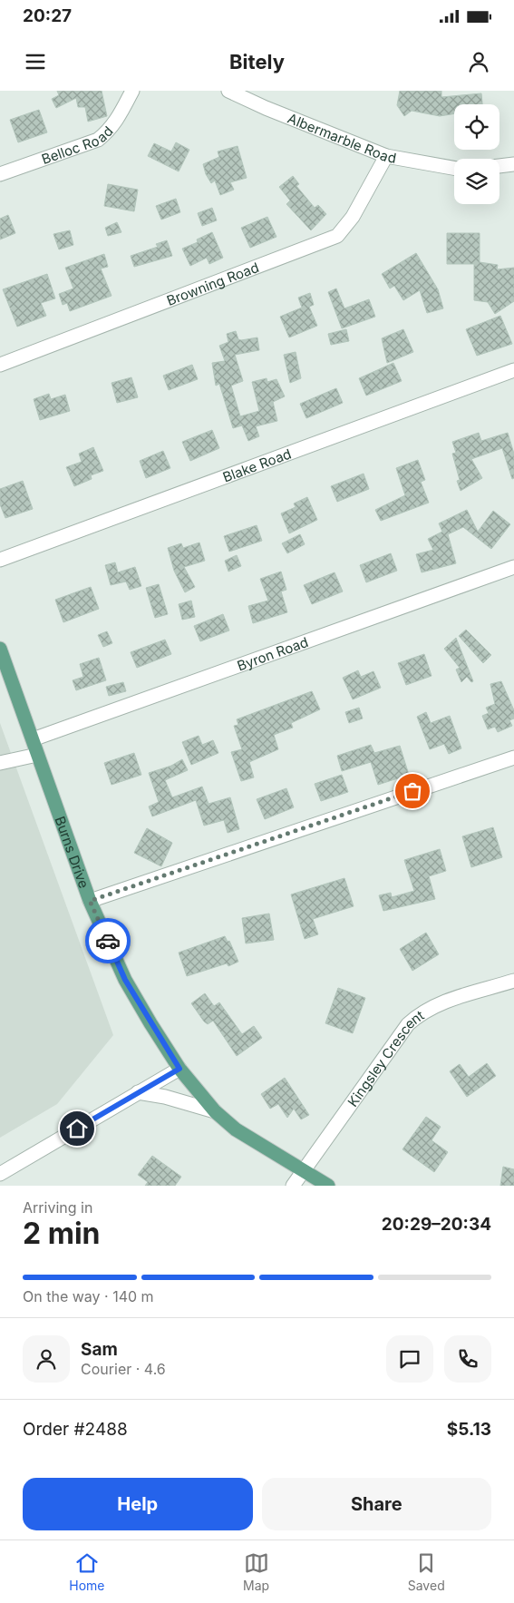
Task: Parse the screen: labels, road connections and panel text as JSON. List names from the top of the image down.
{
  "streets": {
    "main road": ["Burns Drive"],
    "street": [
      "Albermarble Road",
      "Belloc Road",
      "Browning Road",
      "Blake Road",
      "Byron Road",
      "Kingsley Crescent"
    ]
  },
  "crossings": [
    ["Albermarble Road", "Browning Road"],
    ["Byron Road", "Burns Drive"],
    ["Burns Drive", "Kingsley Crescent"]
  ],
  "page": {
    "status": "20:27",
    "header": "Bitely",
    "heading": ["2 min", "Arriving in", "20:29–20:34"],
    "panel": [
      "Sam",
      "Courier · 4.6",
      "Order #2488",
      "$5.13"
    ],
    "bar": "On the way · 140 m",
    "buttons": ["Help", "Share"],
    "tabs": ["Home", "Map", "Saved"]
  }
}
